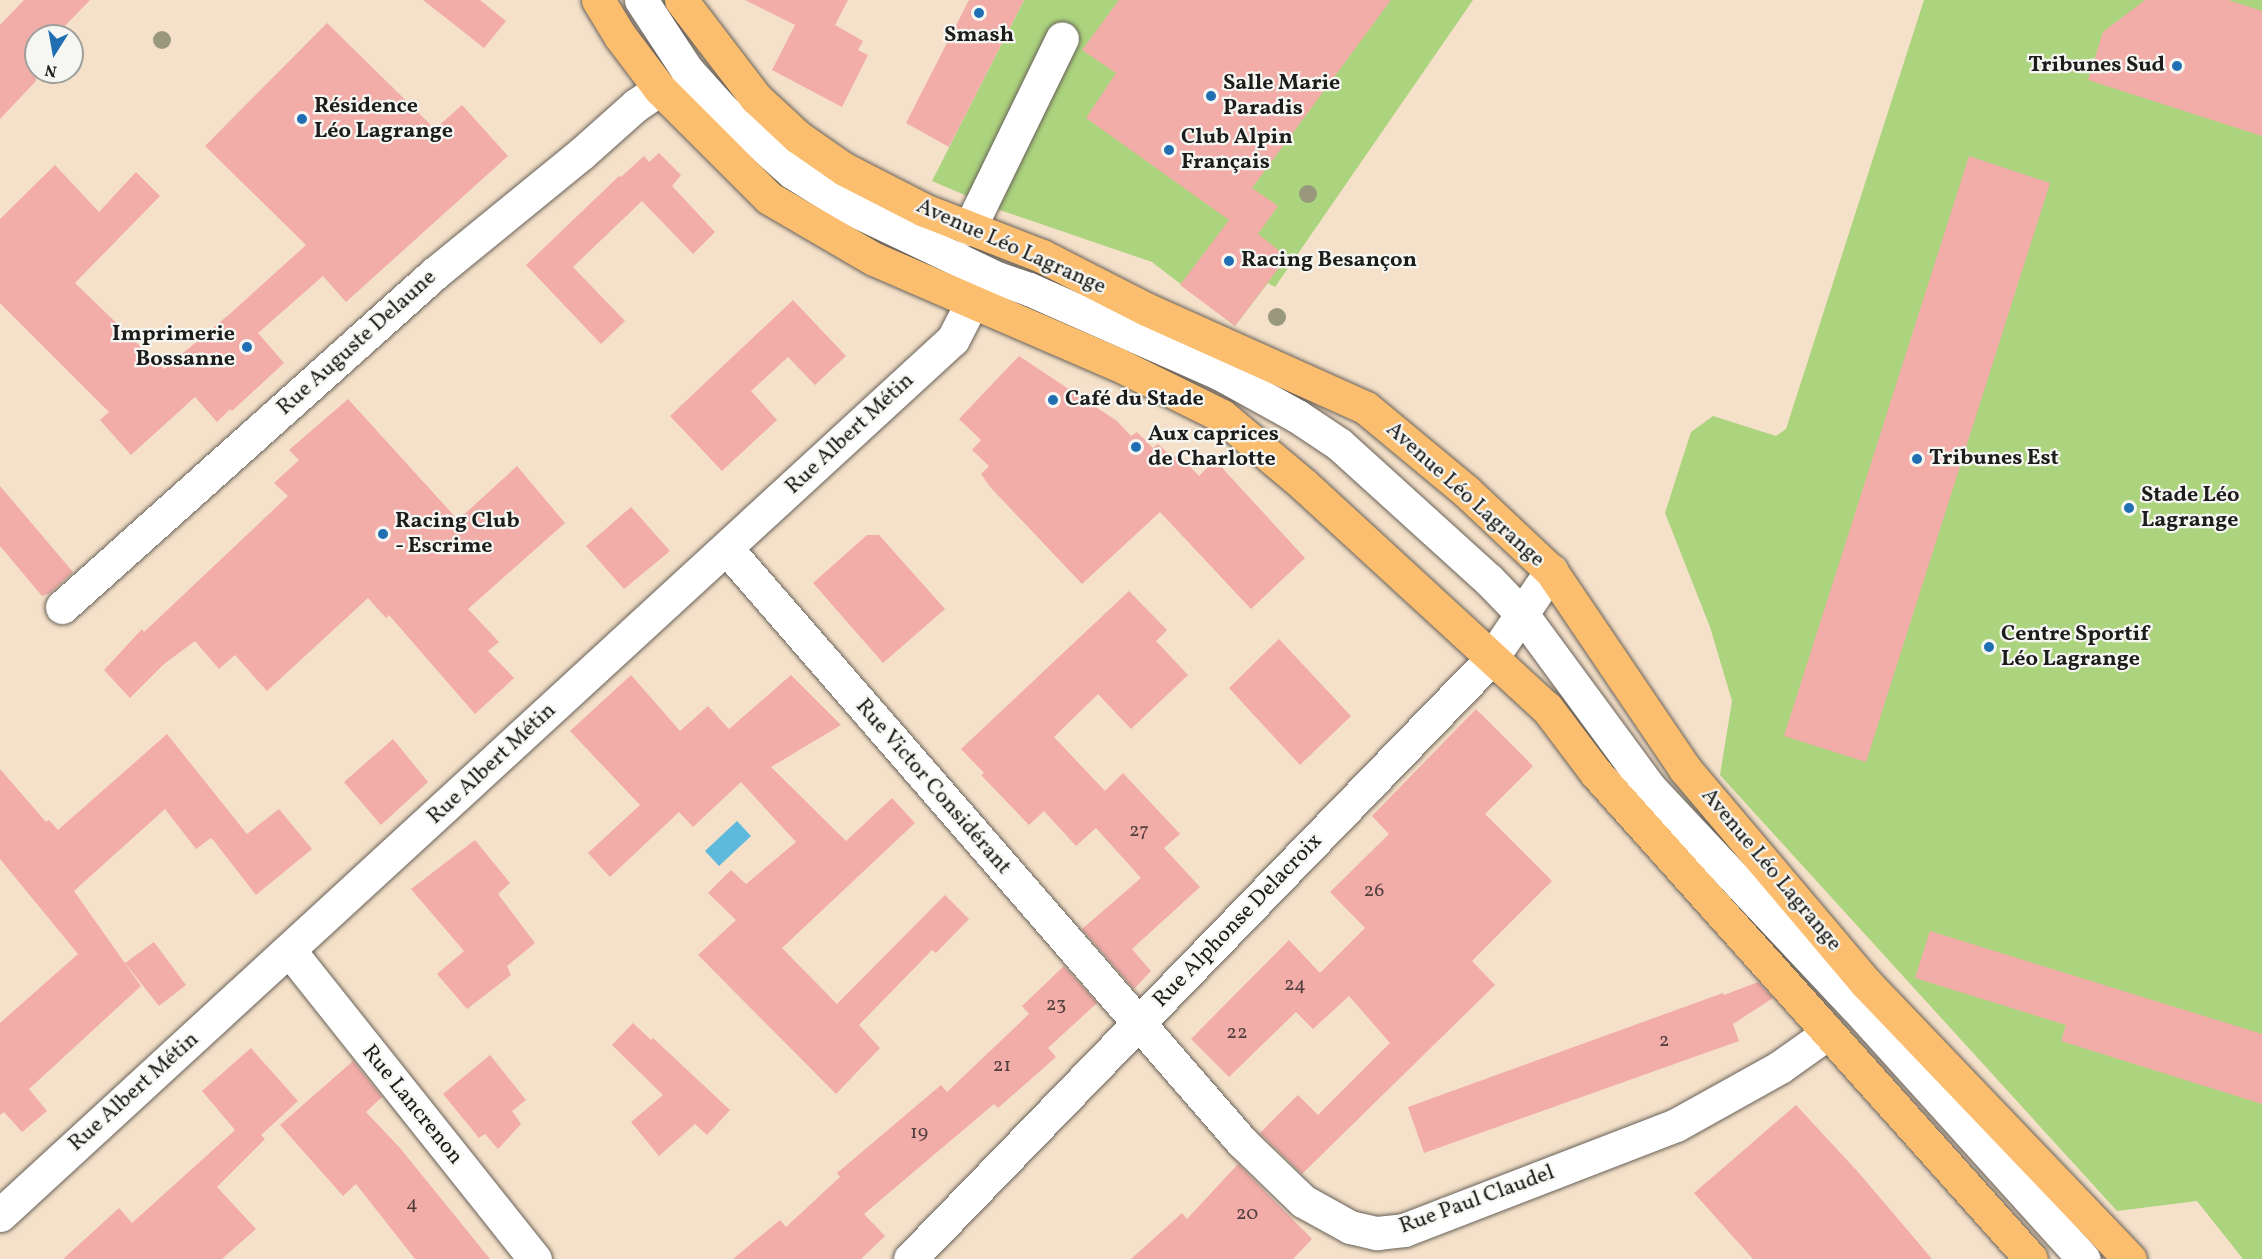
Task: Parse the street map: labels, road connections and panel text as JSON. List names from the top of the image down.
{
  "streets": {
    "main road": ["Avenue Léo Lagrange"],
    "street": [
      "Rue Auguste Delaune",
      "Rue Albert Métin",
      "Rue Victor Considérant",
      "Rue Alphonse Delacroix",
      "Rue Lancrenon",
      "Rue Paul Claudel"
    ]
  },
  "crossings": [
    ["Avenue Léo Lagrange", "Rue Alphonse Delacroix"],
    ["Rue Albert Métin", "Rue Victor Considérant"],
    ["Rue Albert Métin", "Rue Lancrenon"],
    ["Rue Victor Considérant", "Rue Alphonse Delacroix"],
    ["Rue Victor Considérant", "Rue Paul Claudel"],
    ["Rue Alphonse Delacroix", "Rue Paul Claudel"]
  ],
  "places": [
    "Smash",
    "Tribunes Sud",
    "Salle Marie Paradis",
    "Résidence Léo Lagrange",
    "Club Alpin Français",
    "Racing Besançon",
    "Imprimerie Bossanne",
    "Café du Stade",
    "Aux caprices de Charlotte",
    "Tribunes Est",
    "Stade Léo Lagrange",
    "Racing Club - Escrime",
    "Centre Sportif Léo Lagrange"
  ],
  "house_numbers": [
    "27",
    "26",
    "24",
    "23",
    "22",
    "2",
    "21",
    "19",
    "4",
    "20"
  ],
  "north": "bottom"
}
